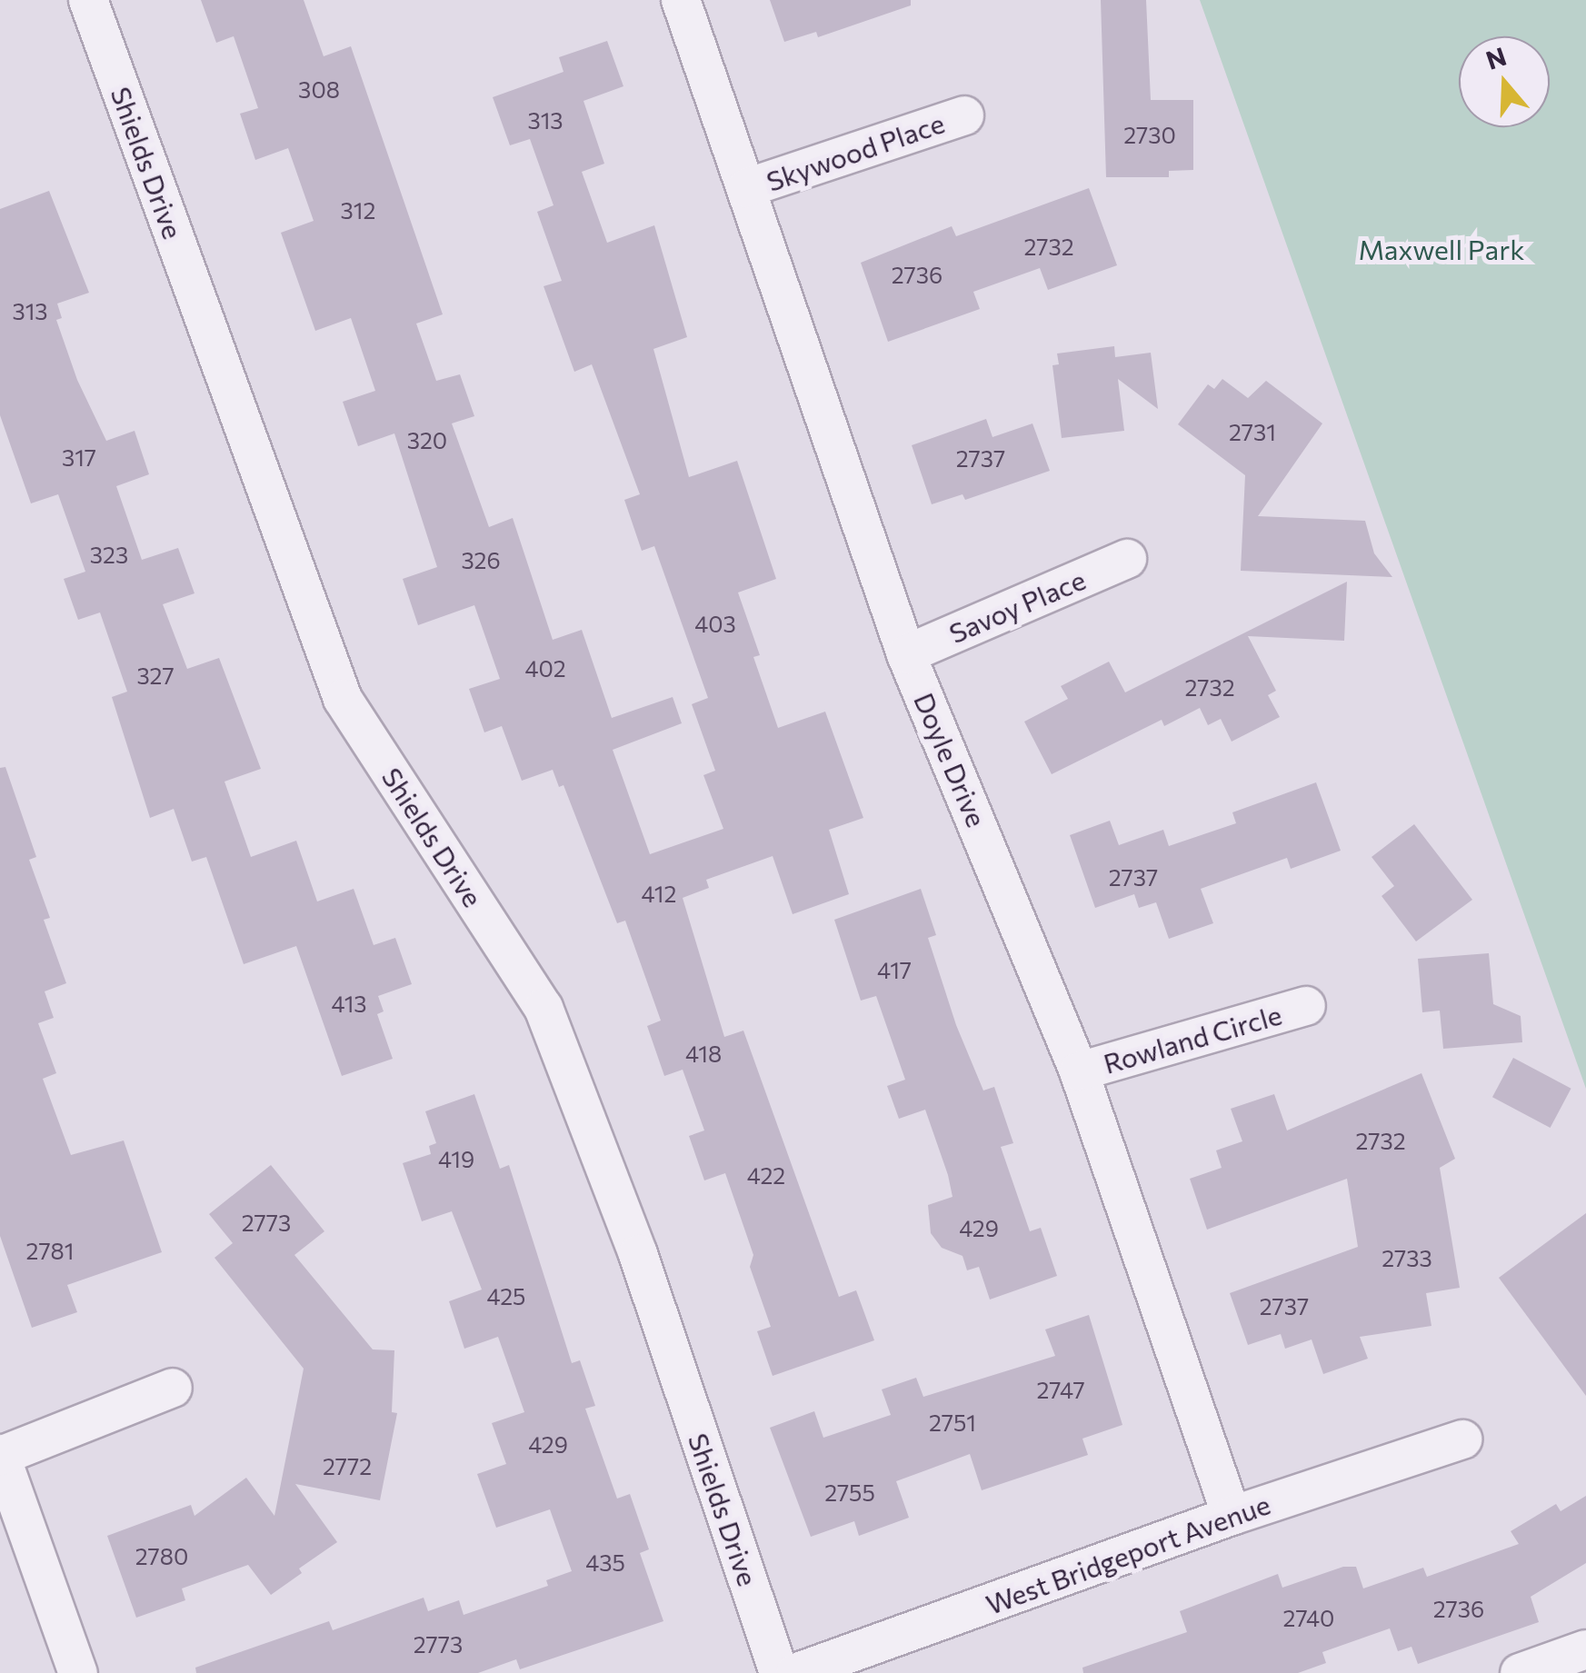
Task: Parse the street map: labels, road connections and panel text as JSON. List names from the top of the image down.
{
  "streets": {
    "street": [
      "Skywood Place",
      "Shields Drive",
      "Savoy Place",
      "Doyle Drive",
      "Rowland Circle",
      "West Bridgeport Avenue"
    ]
  },
  "crossings": [
    ["Skywood Place", "Doyle Drive"],
    ["Savoy Place", "Doyle Drive"],
    ["Doyle Drive", "Rowland Circle"],
    ["Doyle Drive", "West Bridgeport Avenue"]
  ],
  "parks": ["Maxwell Park"],
  "house_numbers": [
    "308",
    "313",
    "2730",
    "312",
    "2732",
    "2736",
    "313",
    "2731",
    "320",
    "317",
    "2737",
    "323",
    "326",
    "403",
    "402",
    "327",
    "2732",
    "2737",
    "412",
    "417",
    "413",
    "418",
    "2732",
    "419",
    "422",
    "2773",
    "429",
    "2781",
    "2733",
    "425",
    "2737",
    "2747",
    "2751",
    "429",
    "2772",
    "2755",
    "2780",
    "435",
    "2736",
    "2740",
    "2773"
  ],
  "north": "top"
}
